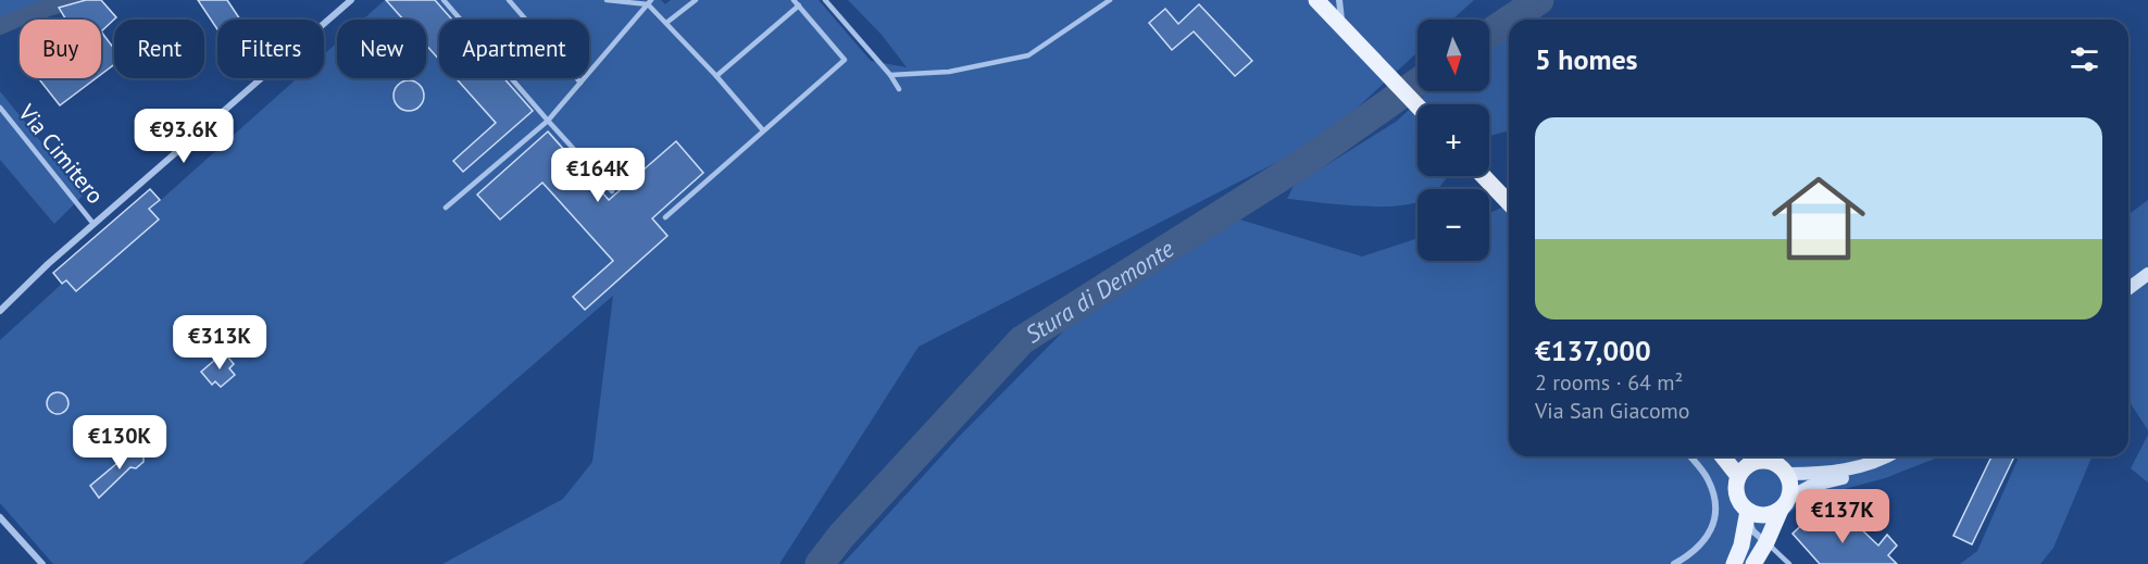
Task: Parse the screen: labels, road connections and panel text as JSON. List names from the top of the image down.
{
  "streets": {
    "lane": ["Via Cimitero"]
  },
  "water": ["Stura di Demonte"],
  "north": "bottom",
  "page": {
    "map_buttons": ["+", "−"],
    "chip": [
      "Buy",
      "Rent",
      "Filters",
      "New",
      "Apartment"
    ],
    "heading": "5 homes",
    "list": [
      {
        "name": "€137,000",
        "note": "2 rooms · 64 m² · Via San Giacomo"
      }
    ],
    "price": [
      "€93.6K",
      "€164K",
      "€313K",
      "€130K",
      "€137K"
    ]
  }
}
